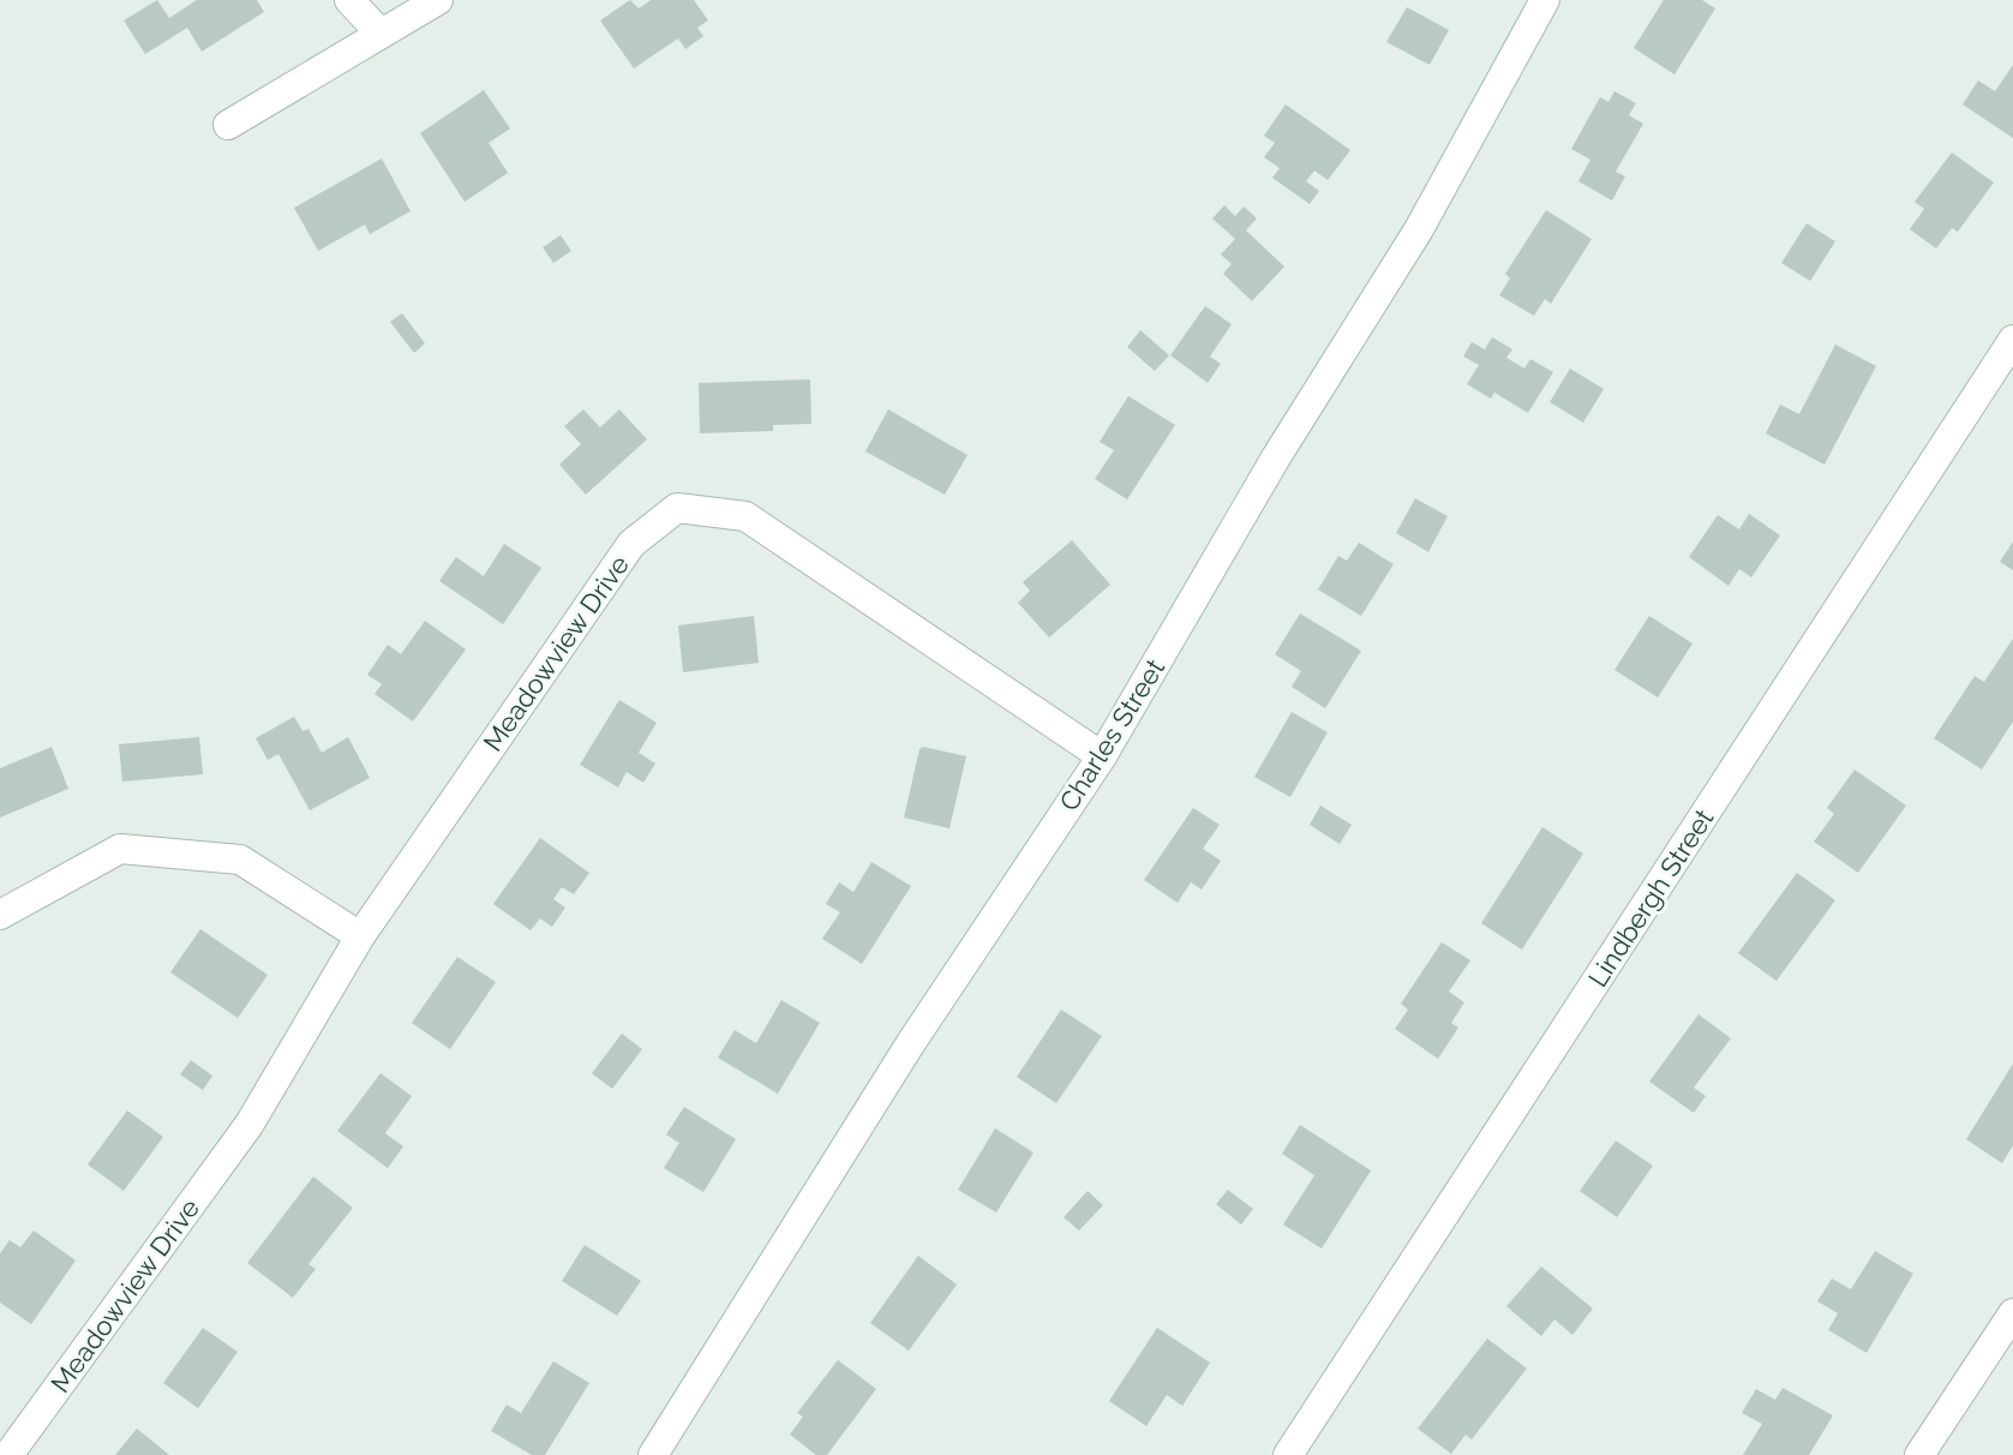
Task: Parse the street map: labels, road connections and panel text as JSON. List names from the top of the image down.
{
  "streets": {
    "street": ["Meadowview Drive", "Charles Street", "Lindbergh Street"]
  },
  "crossings": [
    ["Meadowview Drive", "Charles Street"]
  ]
}
